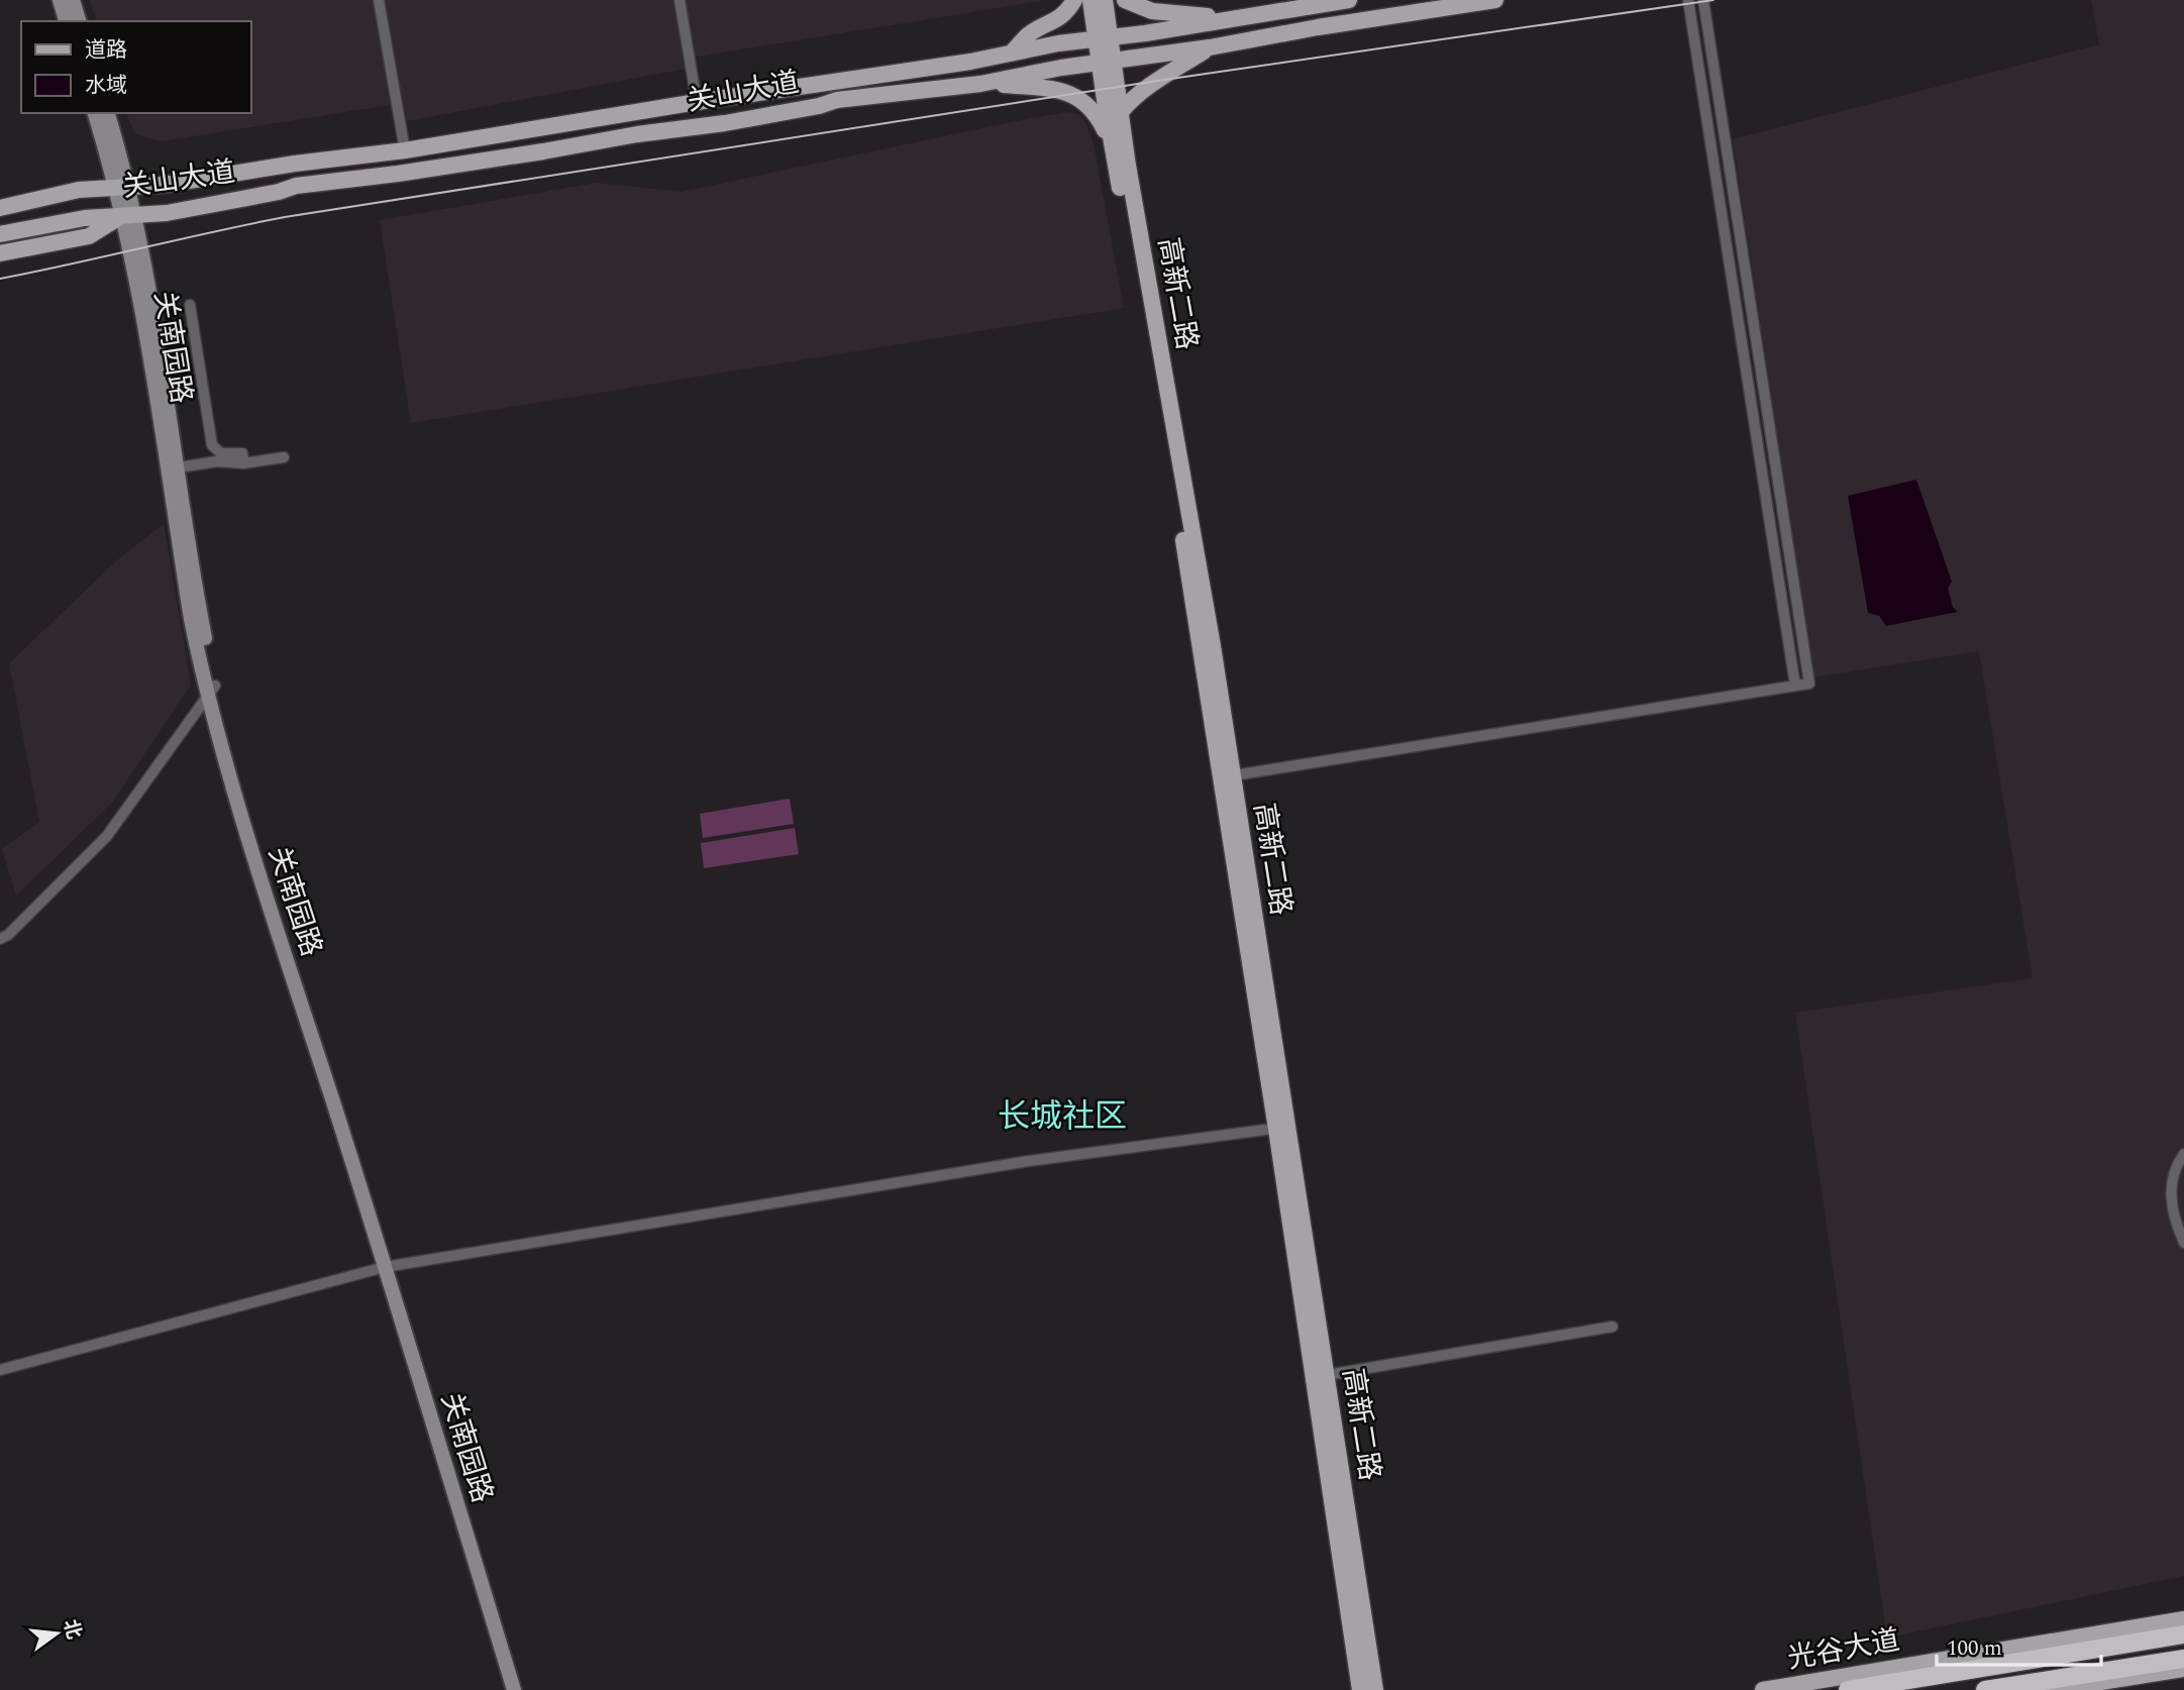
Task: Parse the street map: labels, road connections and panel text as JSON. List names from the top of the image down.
{
  "streets": {
    "main road": [
      "关山大道",
      "高新二路",
      "关南园路",
      "光谷大道"
    ]
  },
  "crossings": [
    ["关山大道", "高新二路"],
    ["关山大道", "关南园路"]
  ],
  "districts": ["长城社区"],
  "legend": ["道路", "水域"],
  "scale_bar": "100 m",
  "north": "right"
}
